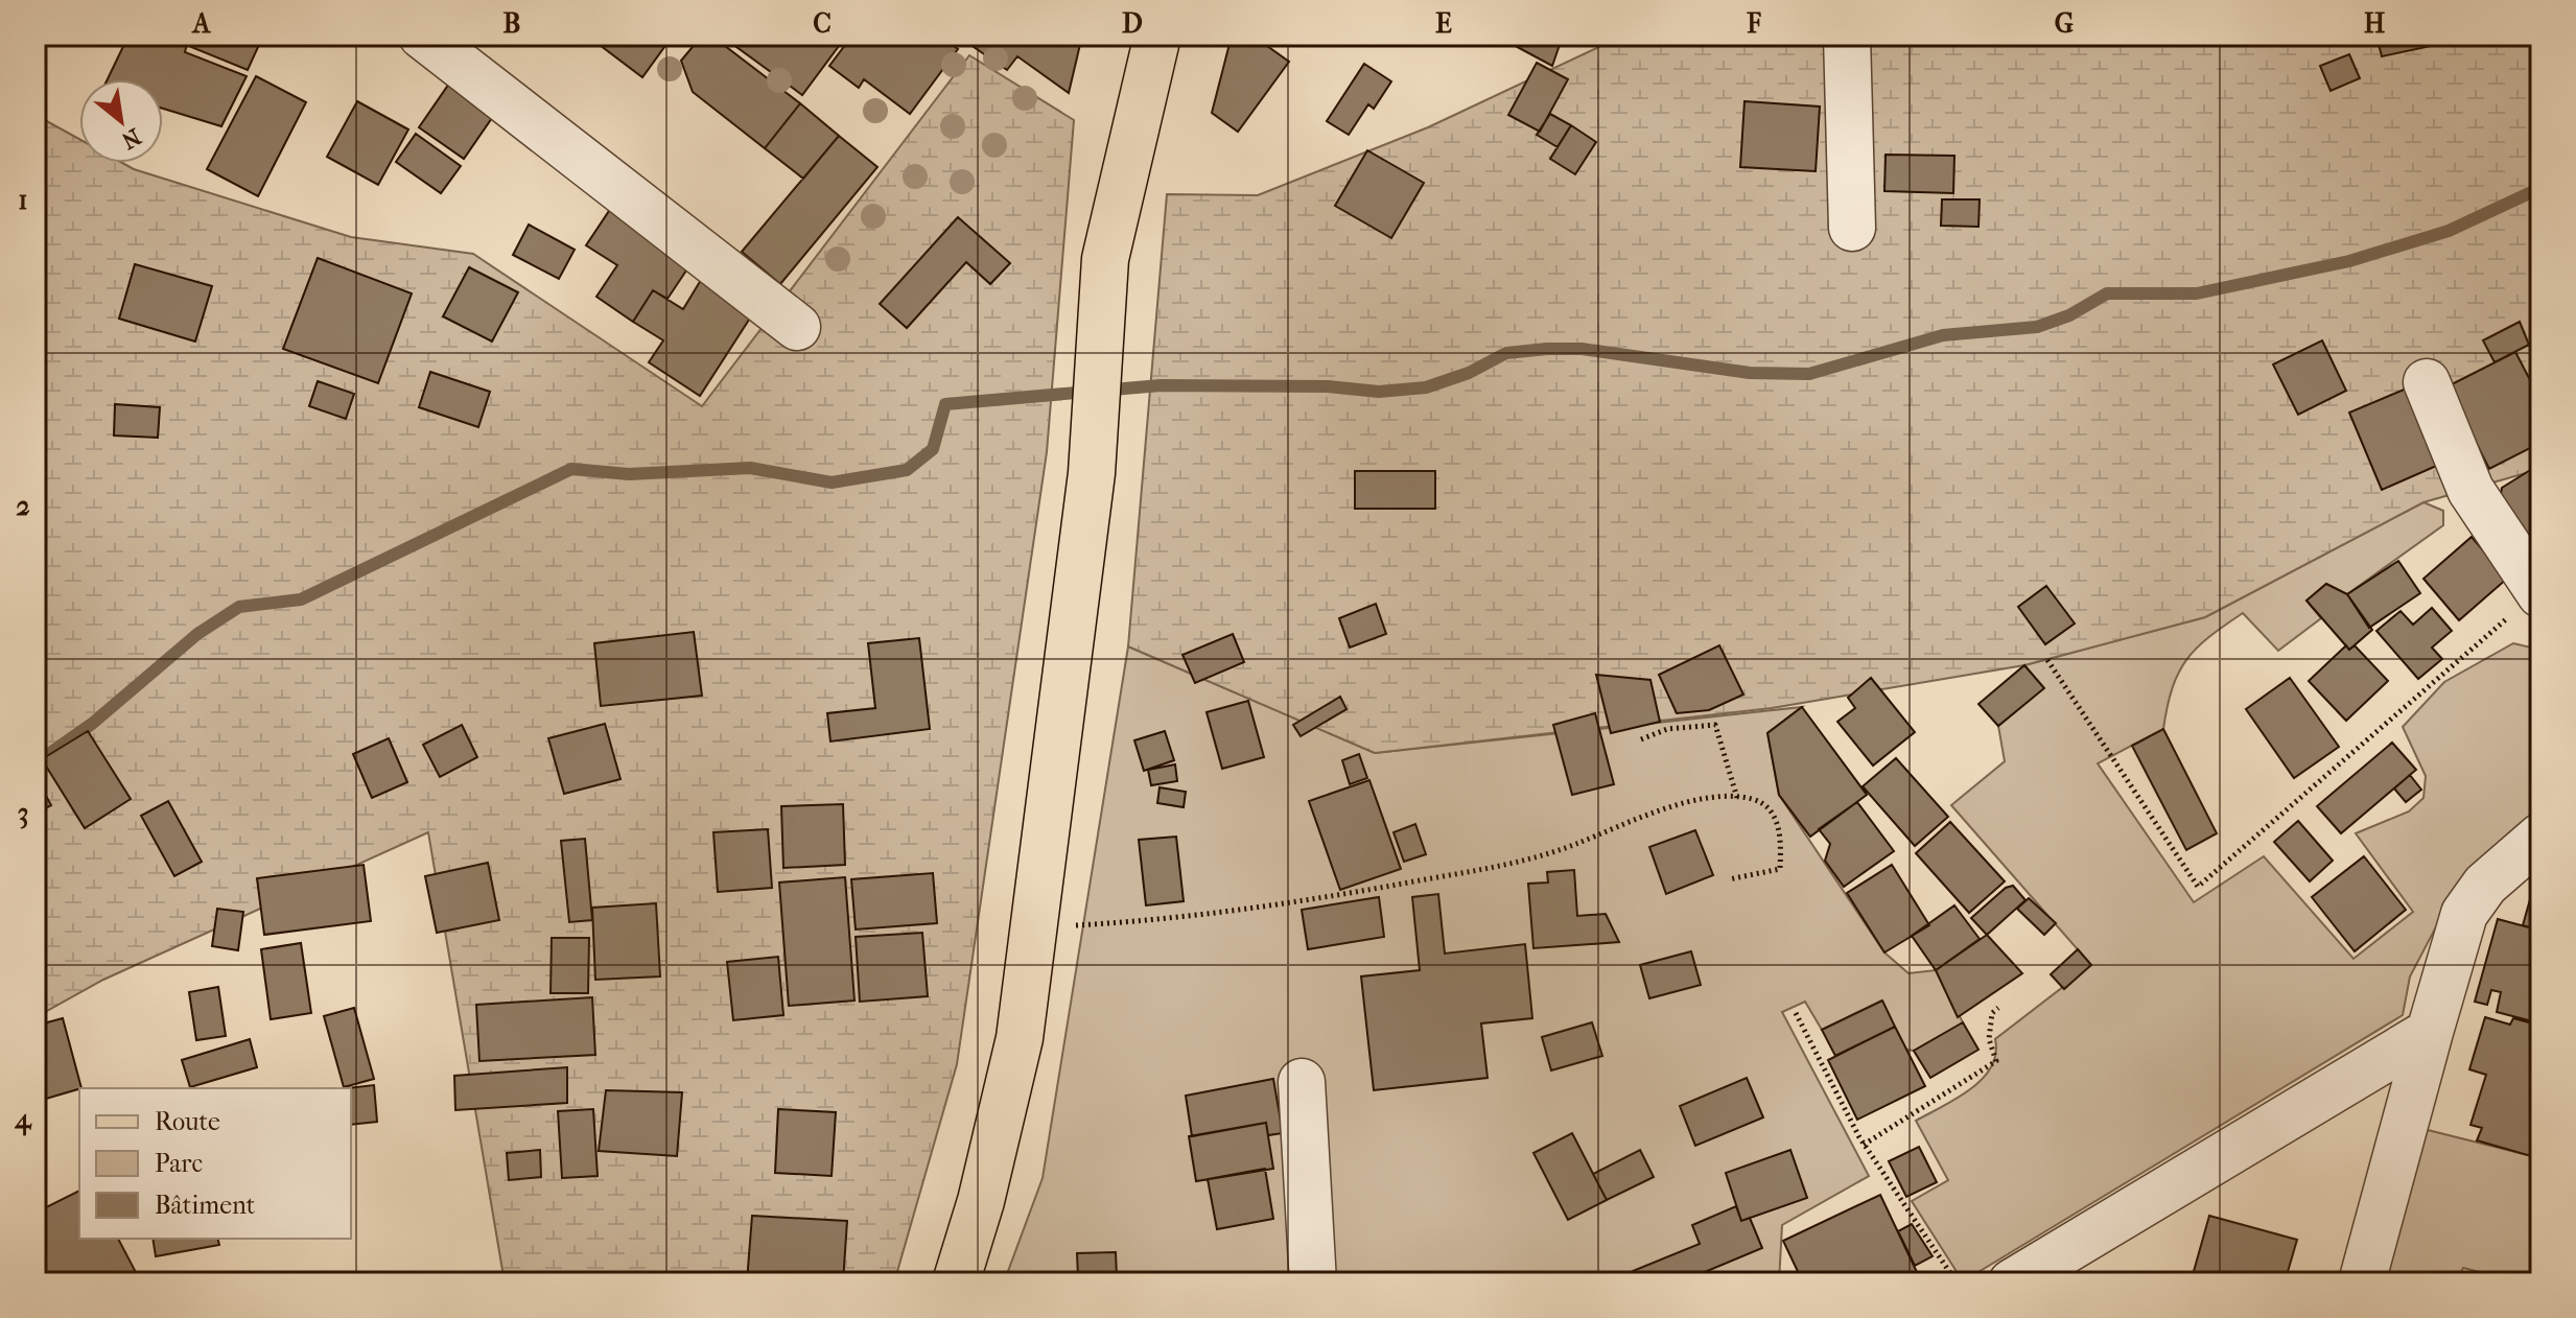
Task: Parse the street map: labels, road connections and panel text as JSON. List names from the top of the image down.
{
  "legend": ["Route", "Parc", "Bâtiment"],
  "north": "bottom right",
  "grid": {
    "columns": [
      "A",
      "B",
      "C",
      "D",
      "E",
      "F",
      "G",
      "H"
    ],
    "rows": [
      "1",
      "2",
      "3",
      "4"
    ]
  }
}
